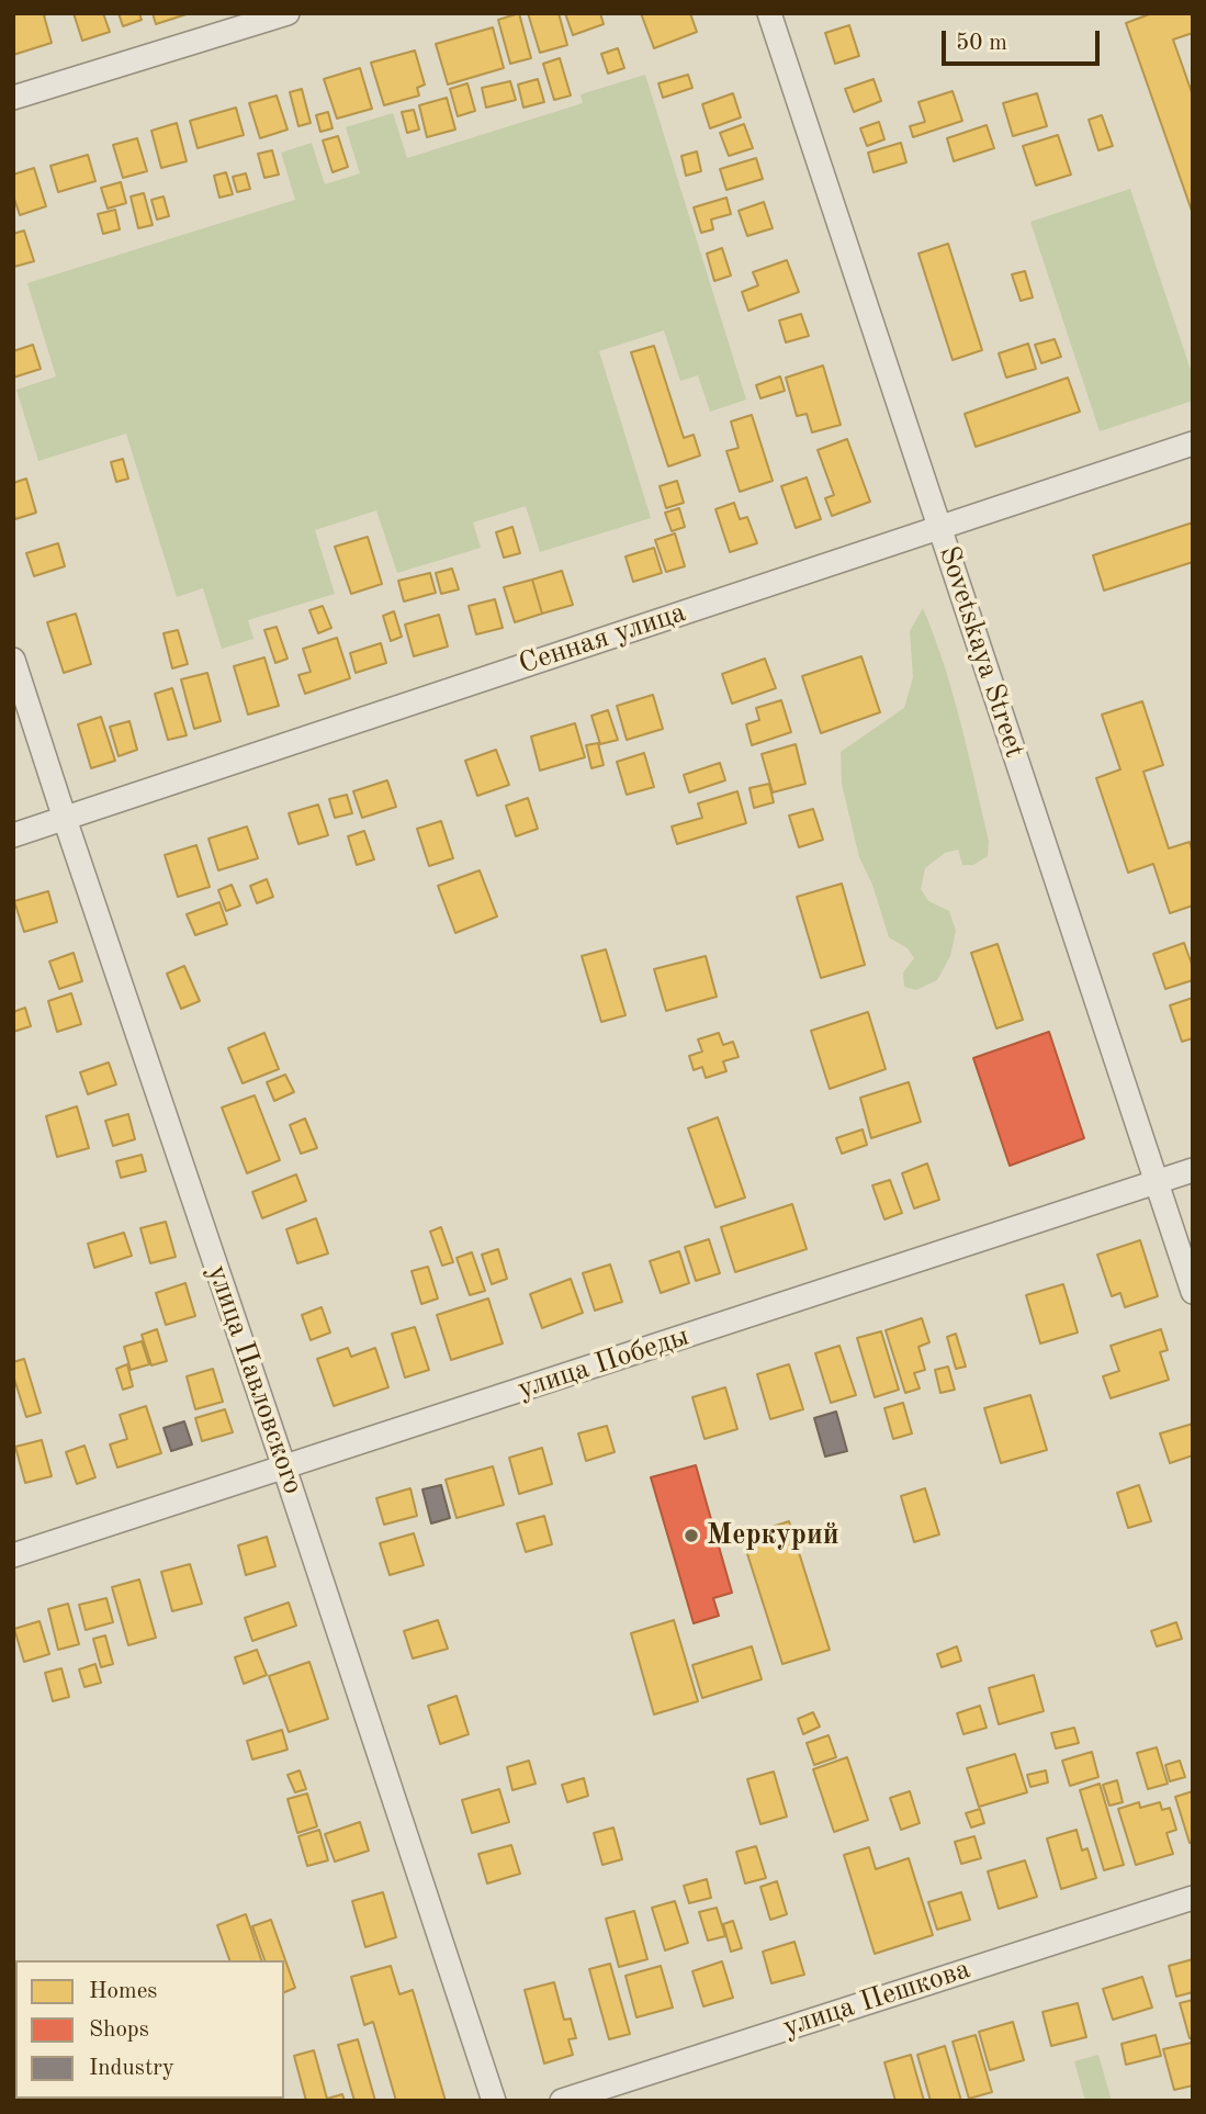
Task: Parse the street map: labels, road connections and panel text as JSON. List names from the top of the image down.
{
  "streets": {
    "street": [
      "Сенная улица",
      "Sovetskaya Street",
      "улица Победы",
      "улица Павловского",
      "улица Пешкова"
    ]
  },
  "crossings": [
    ["Сенная улица", "Sovetskaya Street"],
    ["Сенная улица", "улица Павловского"],
    ["Sovetskaya Street", "улица Победы"],
    ["улица Победы", "улица Павловского"]
  ],
  "places": ["Меркурий"],
  "legend": ["Homes", "Shops", "Industry"],
  "scale_bar": "50 m"
}
